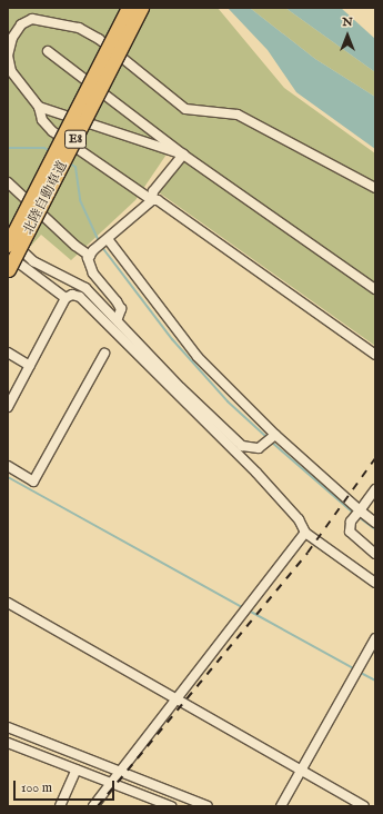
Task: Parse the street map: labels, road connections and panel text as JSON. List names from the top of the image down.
{
  "streets": {
    "highway": ["E8", "北陸自動車道"]
  },
  "scale_bar": "100 m",
  "north": "top"
}
